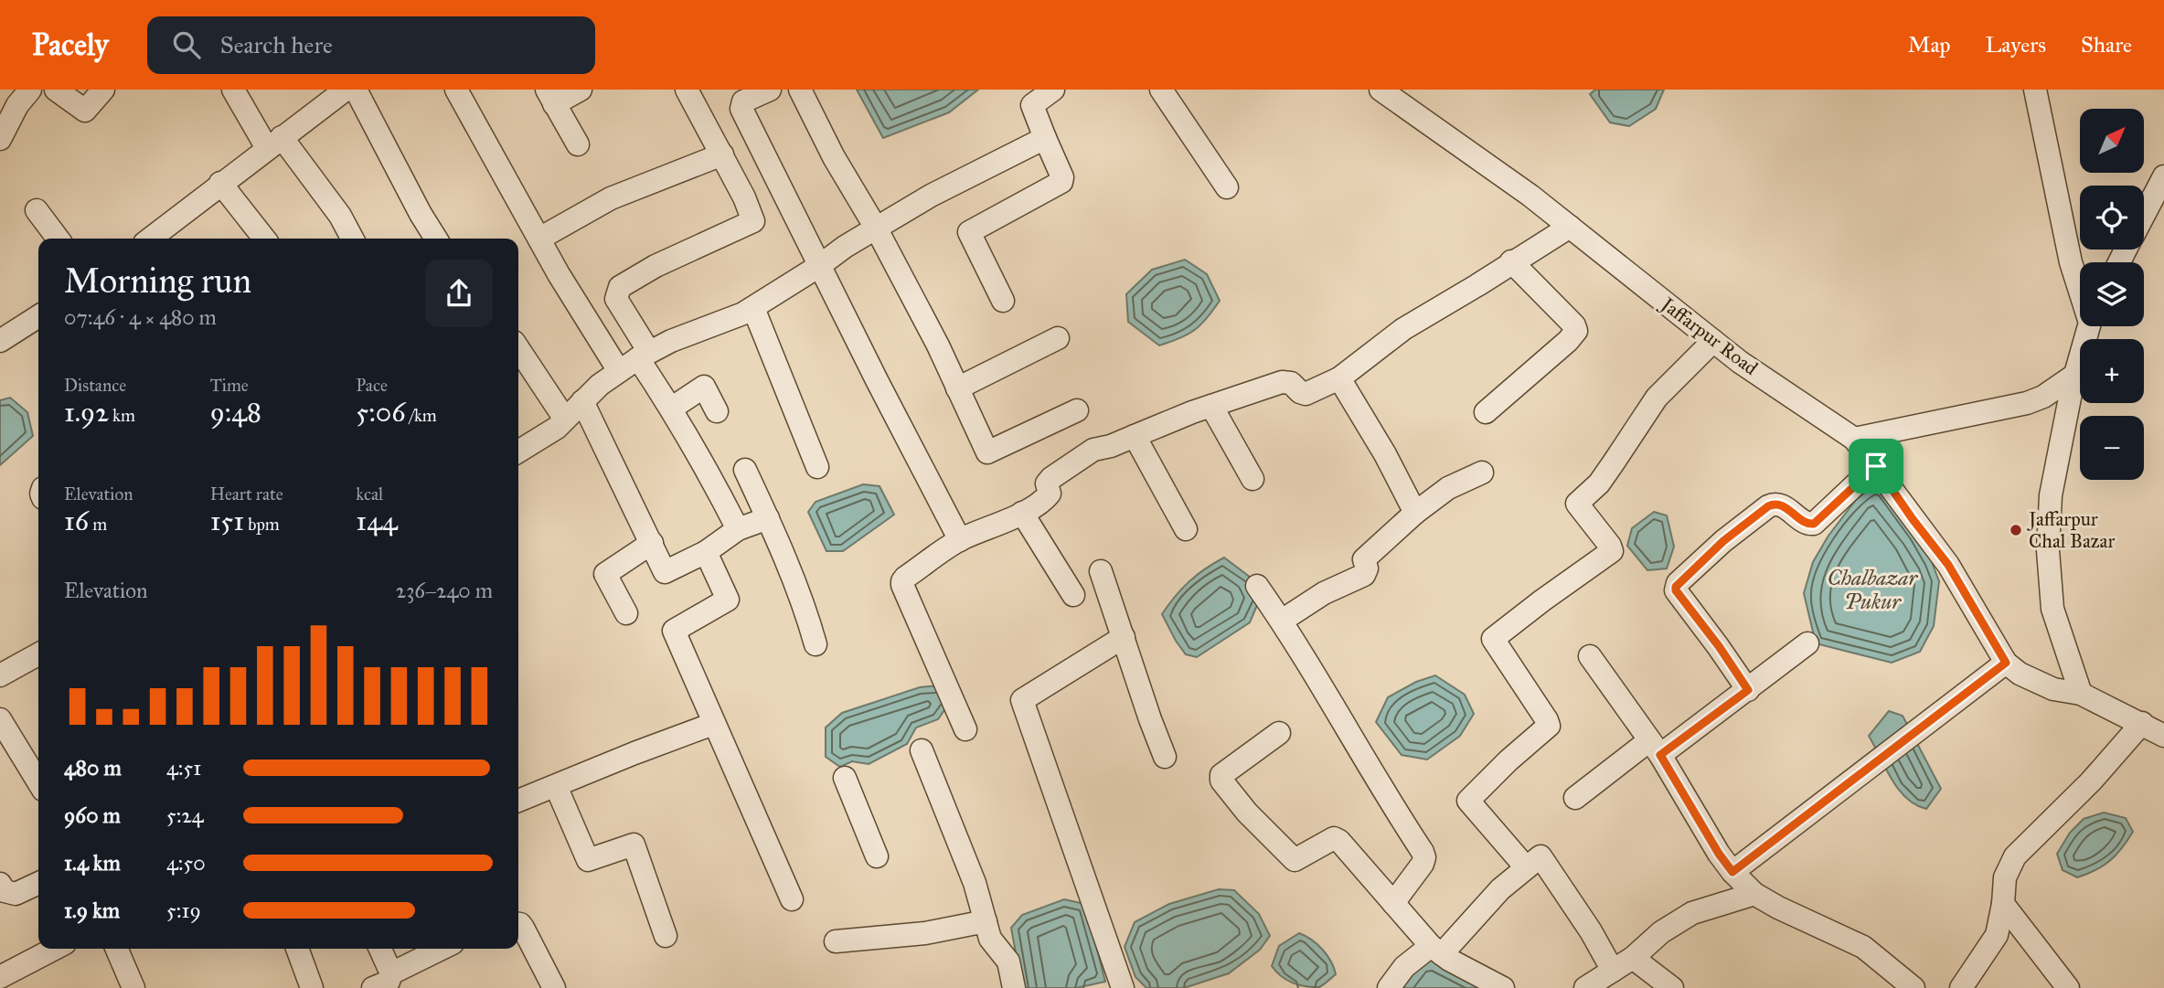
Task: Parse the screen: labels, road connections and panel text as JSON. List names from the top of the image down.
{
  "streets": {
    "street": ["Jaffarpur Road"]
  },
  "water": ["Chalbazar Pukur"],
  "places": ["Jaffarpur Chal Bazar"],
  "north": "top right",
  "page": {
    "header": "Pacely",
    "search": "Search here",
    "nav": ["Map", "Layers", "Share"],
    "map_buttons": ["+", "−"],
    "heading": ["Morning run", "07:46 · 4 × 480 m"],
    "stats": [
      ["Distance", "1.92 km"],
      ["Time", "9:48"],
      ["Pace", "5:06 /km"],
      ["Elevation", "16 m"],
      ["Heart rate", "151 bpm"],
      ["kcal", "144"]
    ],
    "chart": ["Elevation", "236–240 m"],
    "list": [
      {
        "name": "480 m",
        "note": "4:51"
      },
      {
        "name": "960 m",
        "note": "5:24"
      },
      {
        "name": "1.4 km",
        "note": "4:50"
      },
      {
        "name": "1.9 km",
        "note": "5:19"
      }
    ]
  }
}
